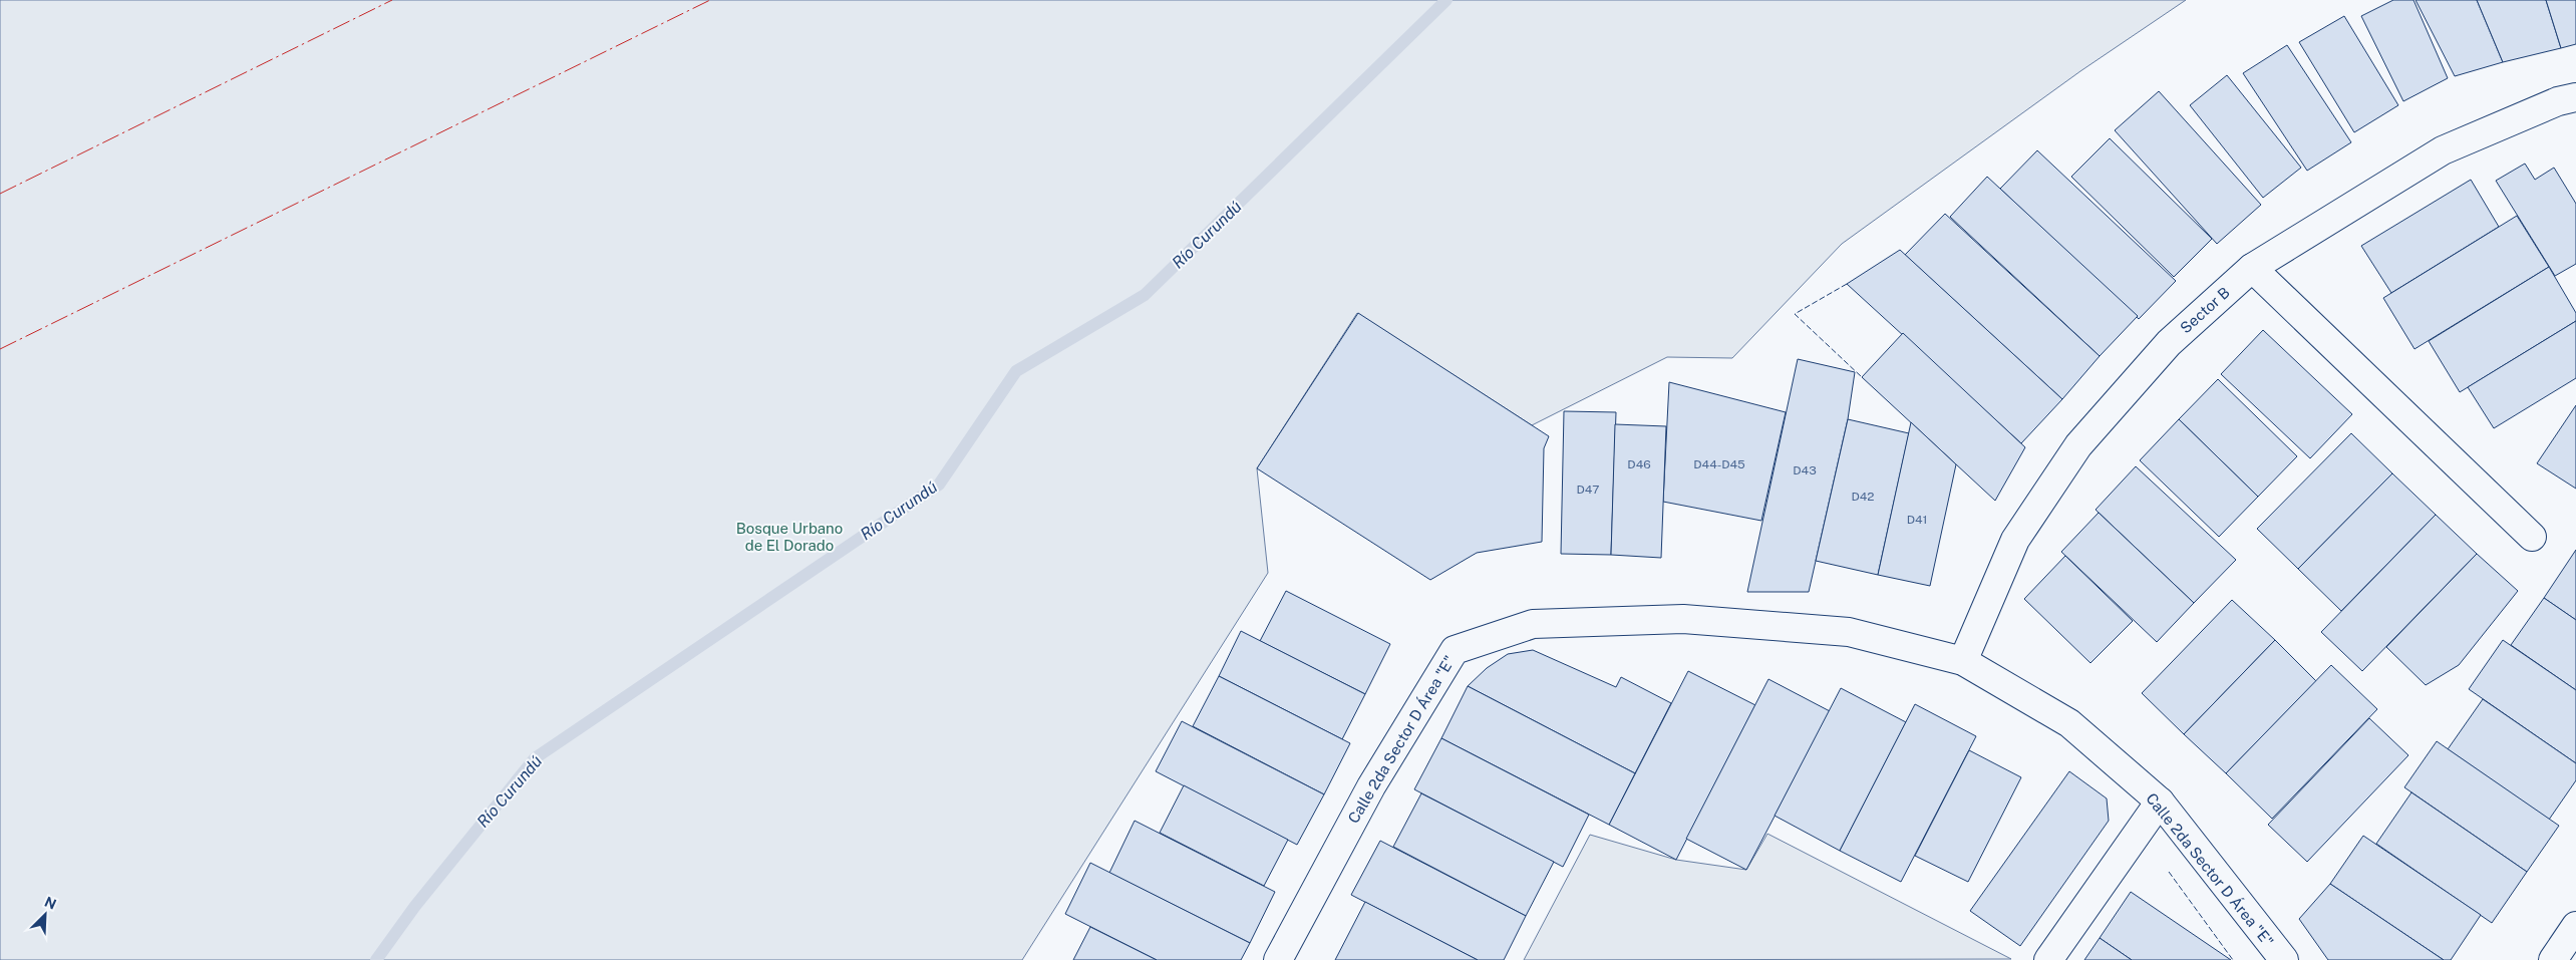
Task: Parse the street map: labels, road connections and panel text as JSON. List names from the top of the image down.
{
  "streets": {
    "street": ["Sector B", "Calle 2da Sector D Área \"E\""]
  },
  "crossings": [
    ["Sector B", "Calle 2da Sector D Área \"E\""]
  ],
  "water": ["Río Curundú"],
  "parks": ["Bosque Urbano de El Dorado"],
  "house_numbers": [
    "D46",
    "D44-D45",
    "D43",
    "D47",
    "D42",
    "D41"
  ],
  "north": "top right"
}
